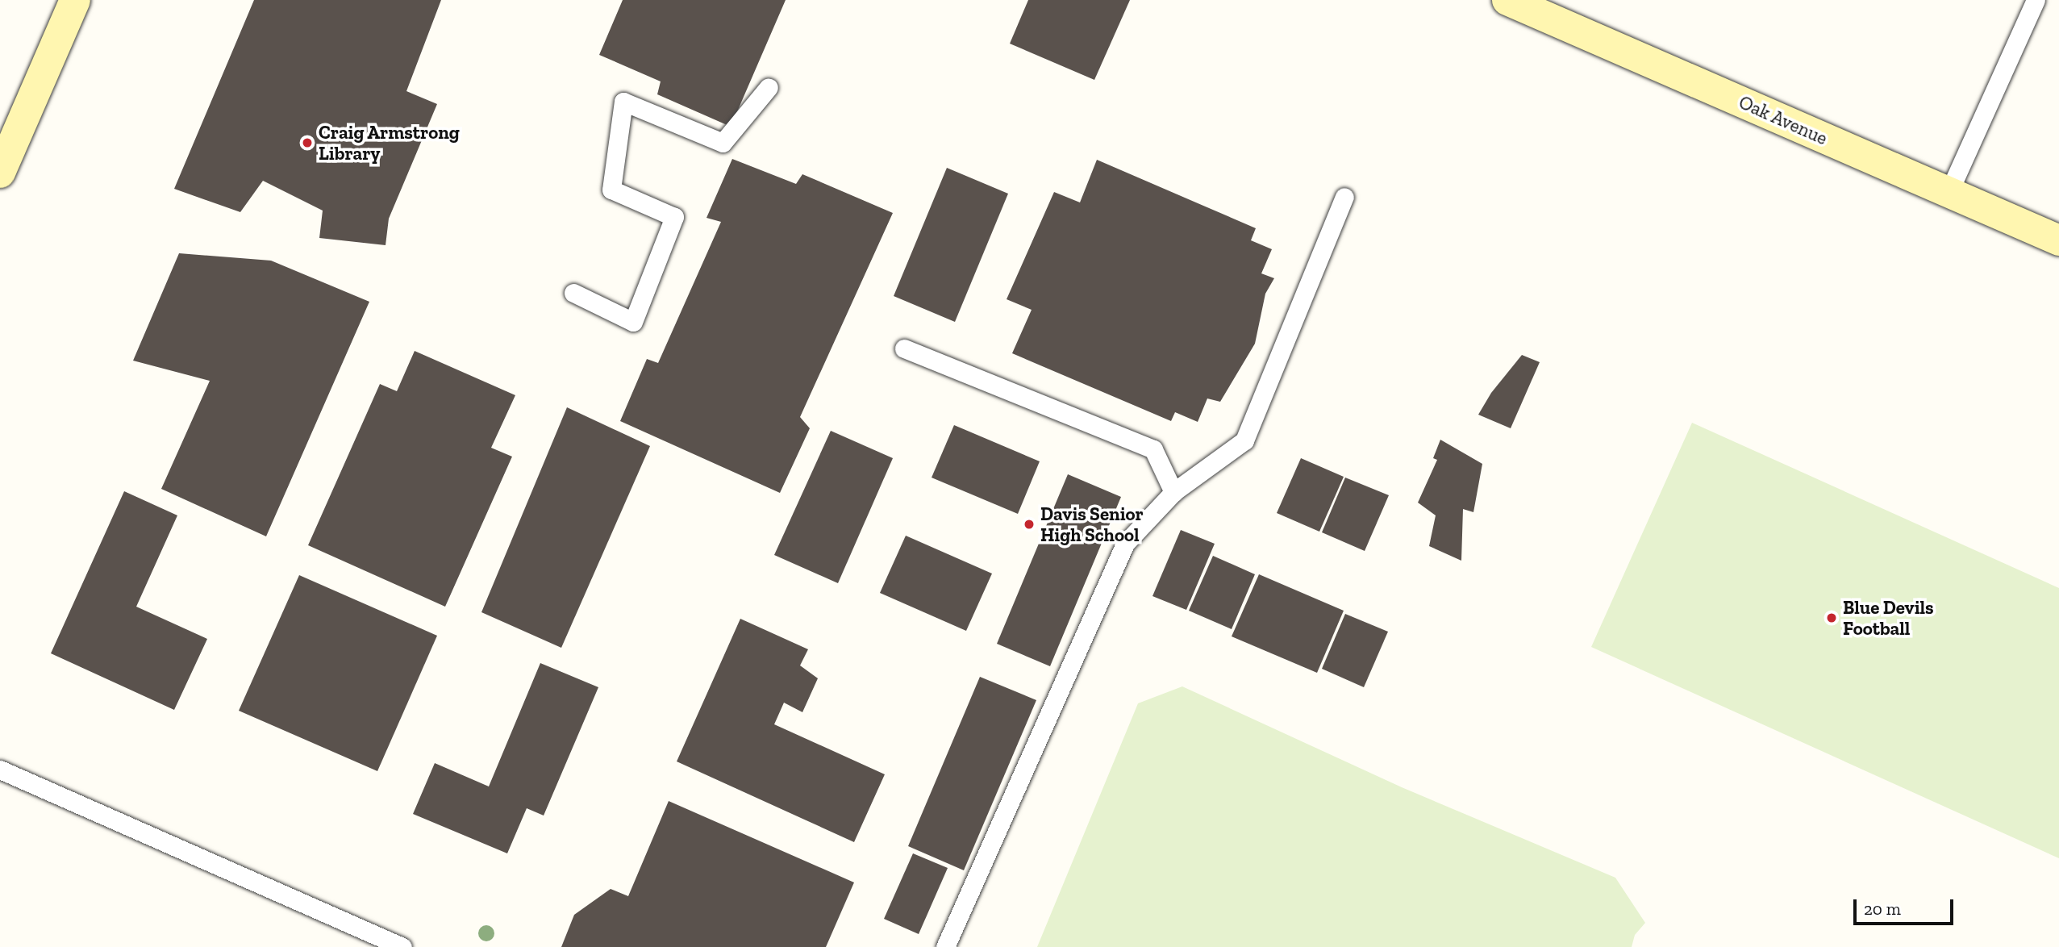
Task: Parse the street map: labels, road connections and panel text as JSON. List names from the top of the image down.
{
  "streets": {
    "street": ["Oak Avenue"]
  },
  "places": ["Craig Armstrong Library", "Davis Senior High School", "Blue Devils Football"],
  "scale_bar": "20 m"
}
